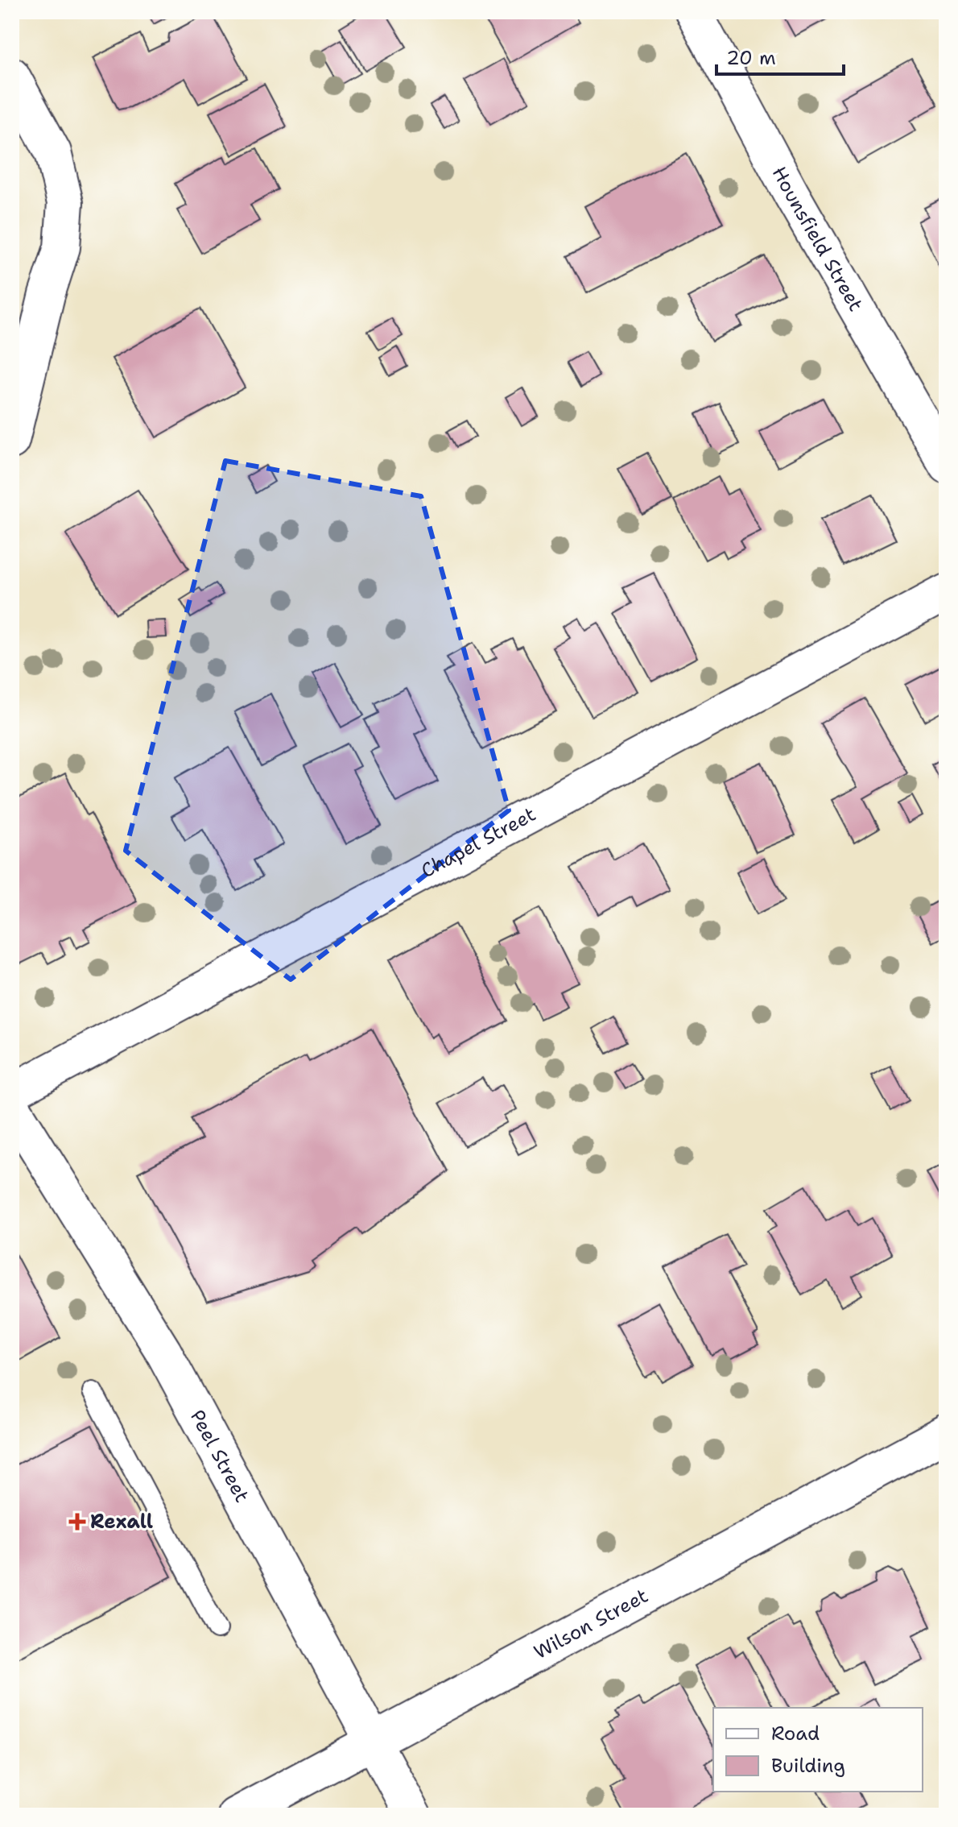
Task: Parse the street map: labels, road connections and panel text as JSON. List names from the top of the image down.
{
  "streets": {
    "street": [
      "Hounsfield Street",
      "Chapel Street",
      "Peel Street",
      "Wilson Street"
    ]
  },
  "crossings": [
    ["Peel Street", "Wilson Street"]
  ],
  "places": {
    "health": ["Rexall"]
  },
  "legend": ["Road", "Building"],
  "scale_bar": "20 m"
}
